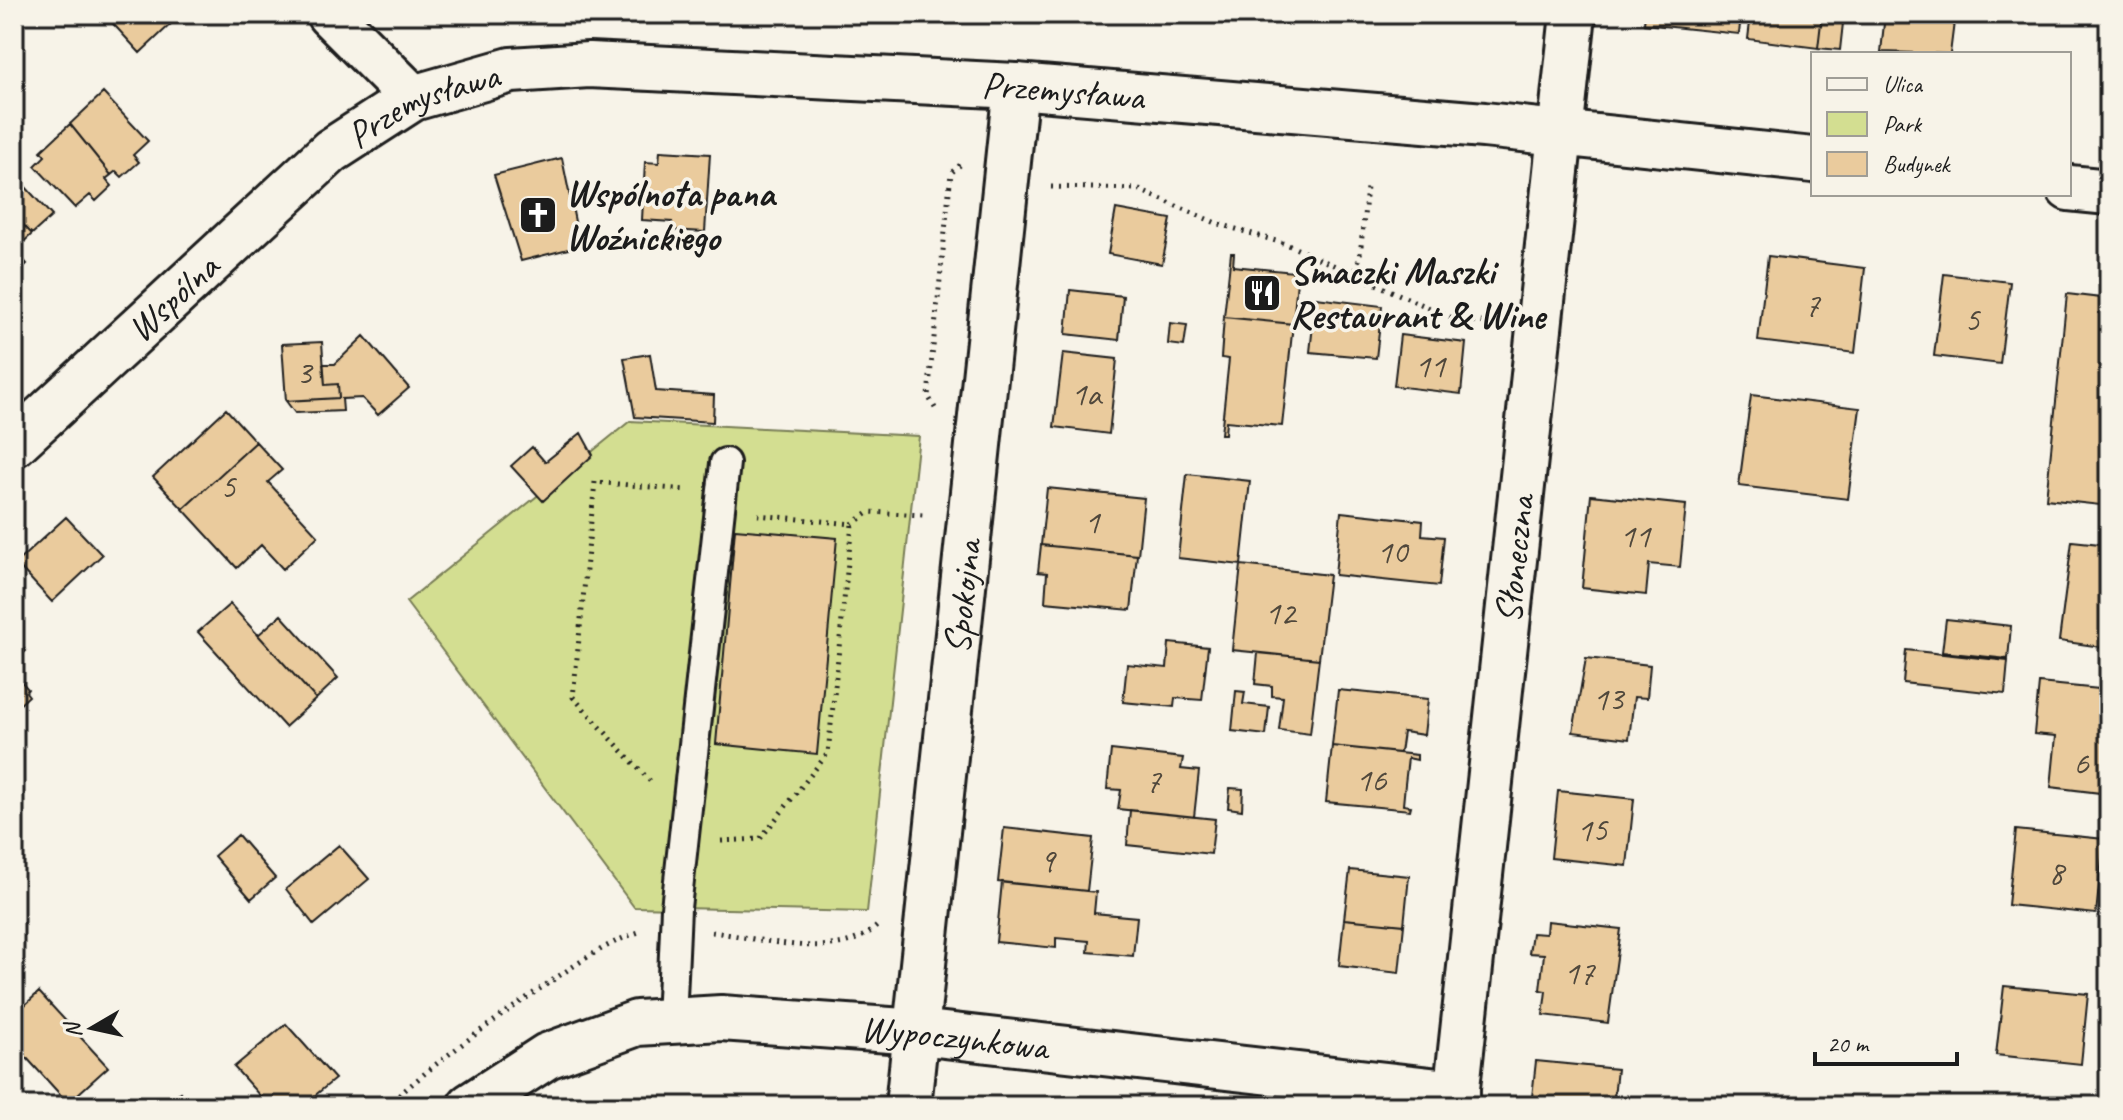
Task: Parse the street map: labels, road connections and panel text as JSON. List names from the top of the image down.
{
  "streets": {
    "street": [
      "Przemysława",
      "Wspólna",
      "Słoneczna",
      "Spokojna",
      "Wypoczynkowa"
    ]
  },
  "crossings": [
    ["Przemysława", "Wspólna"],
    ["Przemysława", "Słoneczna"],
    ["Przemysława", "Spokojna"],
    ["Słoneczna", "Wypoczynkowa"],
    ["Spokojna", "Wypoczynkowa"]
  ],
  "places": {
    "church": ["Wspólnota pana Woźnickiego"],
    "restaurant": ["Smaczki Maszki Restaurant & Wine"]
  },
  "house_numbers": [
    "7",
    "5",
    "11",
    "3",
    "1a",
    "5",
    "1",
    "11",
    "10",
    "12",
    "13",
    "6",
    "16",
    "7",
    "15",
    "9",
    "8",
    "17"
  ],
  "legend": ["Ulica", "Park", "Budynek"],
  "scale_bar": "20 m",
  "north": "left"
}
